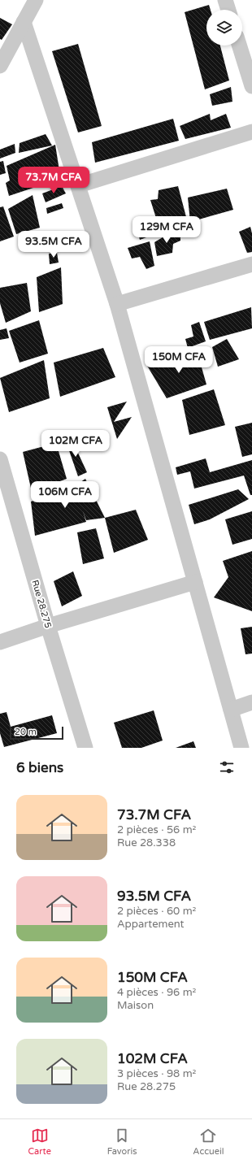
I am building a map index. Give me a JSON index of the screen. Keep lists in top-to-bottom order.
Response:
{
  "streets": {
    "street": ["Rue 28.275"]
  },
  "scale_bar": "20 m",
  "page": {
    "price": [
      "73.7M CFA",
      "129M CFA",
      "93.5M CFA",
      "150M CFA",
      "102M CFA",
      "106M CFA"
    ],
    "scale": "20 m",
    "heading": "6 biens",
    "list": [
      {
        "name": "73.7M CFA",
        "note": "2 pièces · 56 m² · Rue 28.338"
      },
      {
        "name": "93.5M CFA",
        "note": "2 pièces · 60 m² · Appartement"
      },
      {
        "name": "150M CFA",
        "note": "4 pièces · 96 m² · Maison"
      },
      {
        "name": "102M CFA",
        "note": "3 pièces · 98 m² · Rue 28.275"
      }
    ],
    "tabs": ["Carte", "Favoris", "Accueil"]
  }
}
